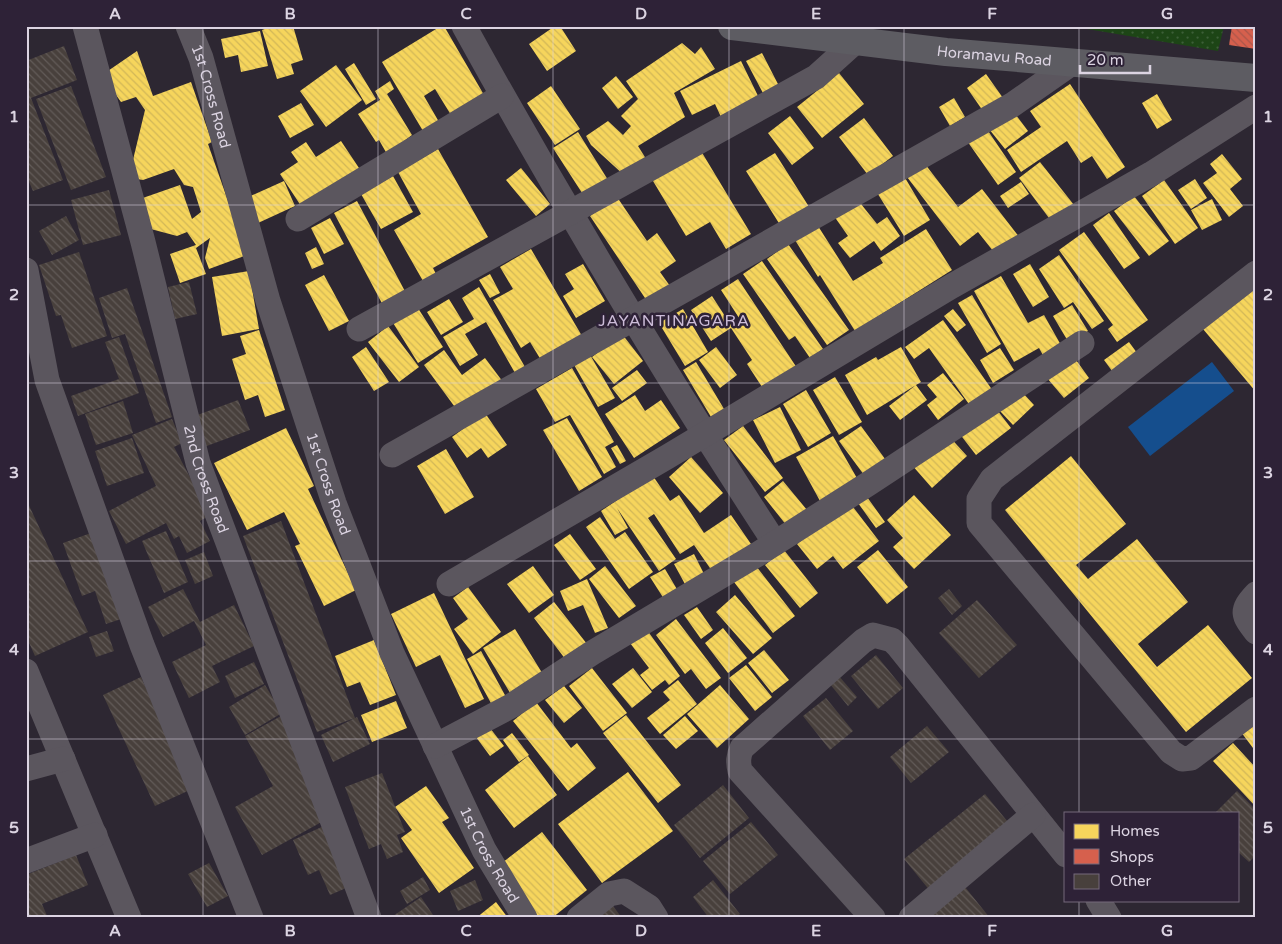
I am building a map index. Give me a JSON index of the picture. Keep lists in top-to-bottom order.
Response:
{
  "streets": {
    "street": ["Horamavu Road", "1st Cross Road", "2nd Cross Road"]
  },
  "districts": ["JAYANTINAGARA"],
  "legend": ["Homes", "Shops", "Other"],
  "scale_bar": "20 m",
  "grid": {
    "columns": [
      "A",
      "B",
      "C",
      "D",
      "E",
      "F",
      "G"
    ],
    "rows": [
      "1",
      "2",
      "3",
      "4",
      "5"
    ]
  }
}
